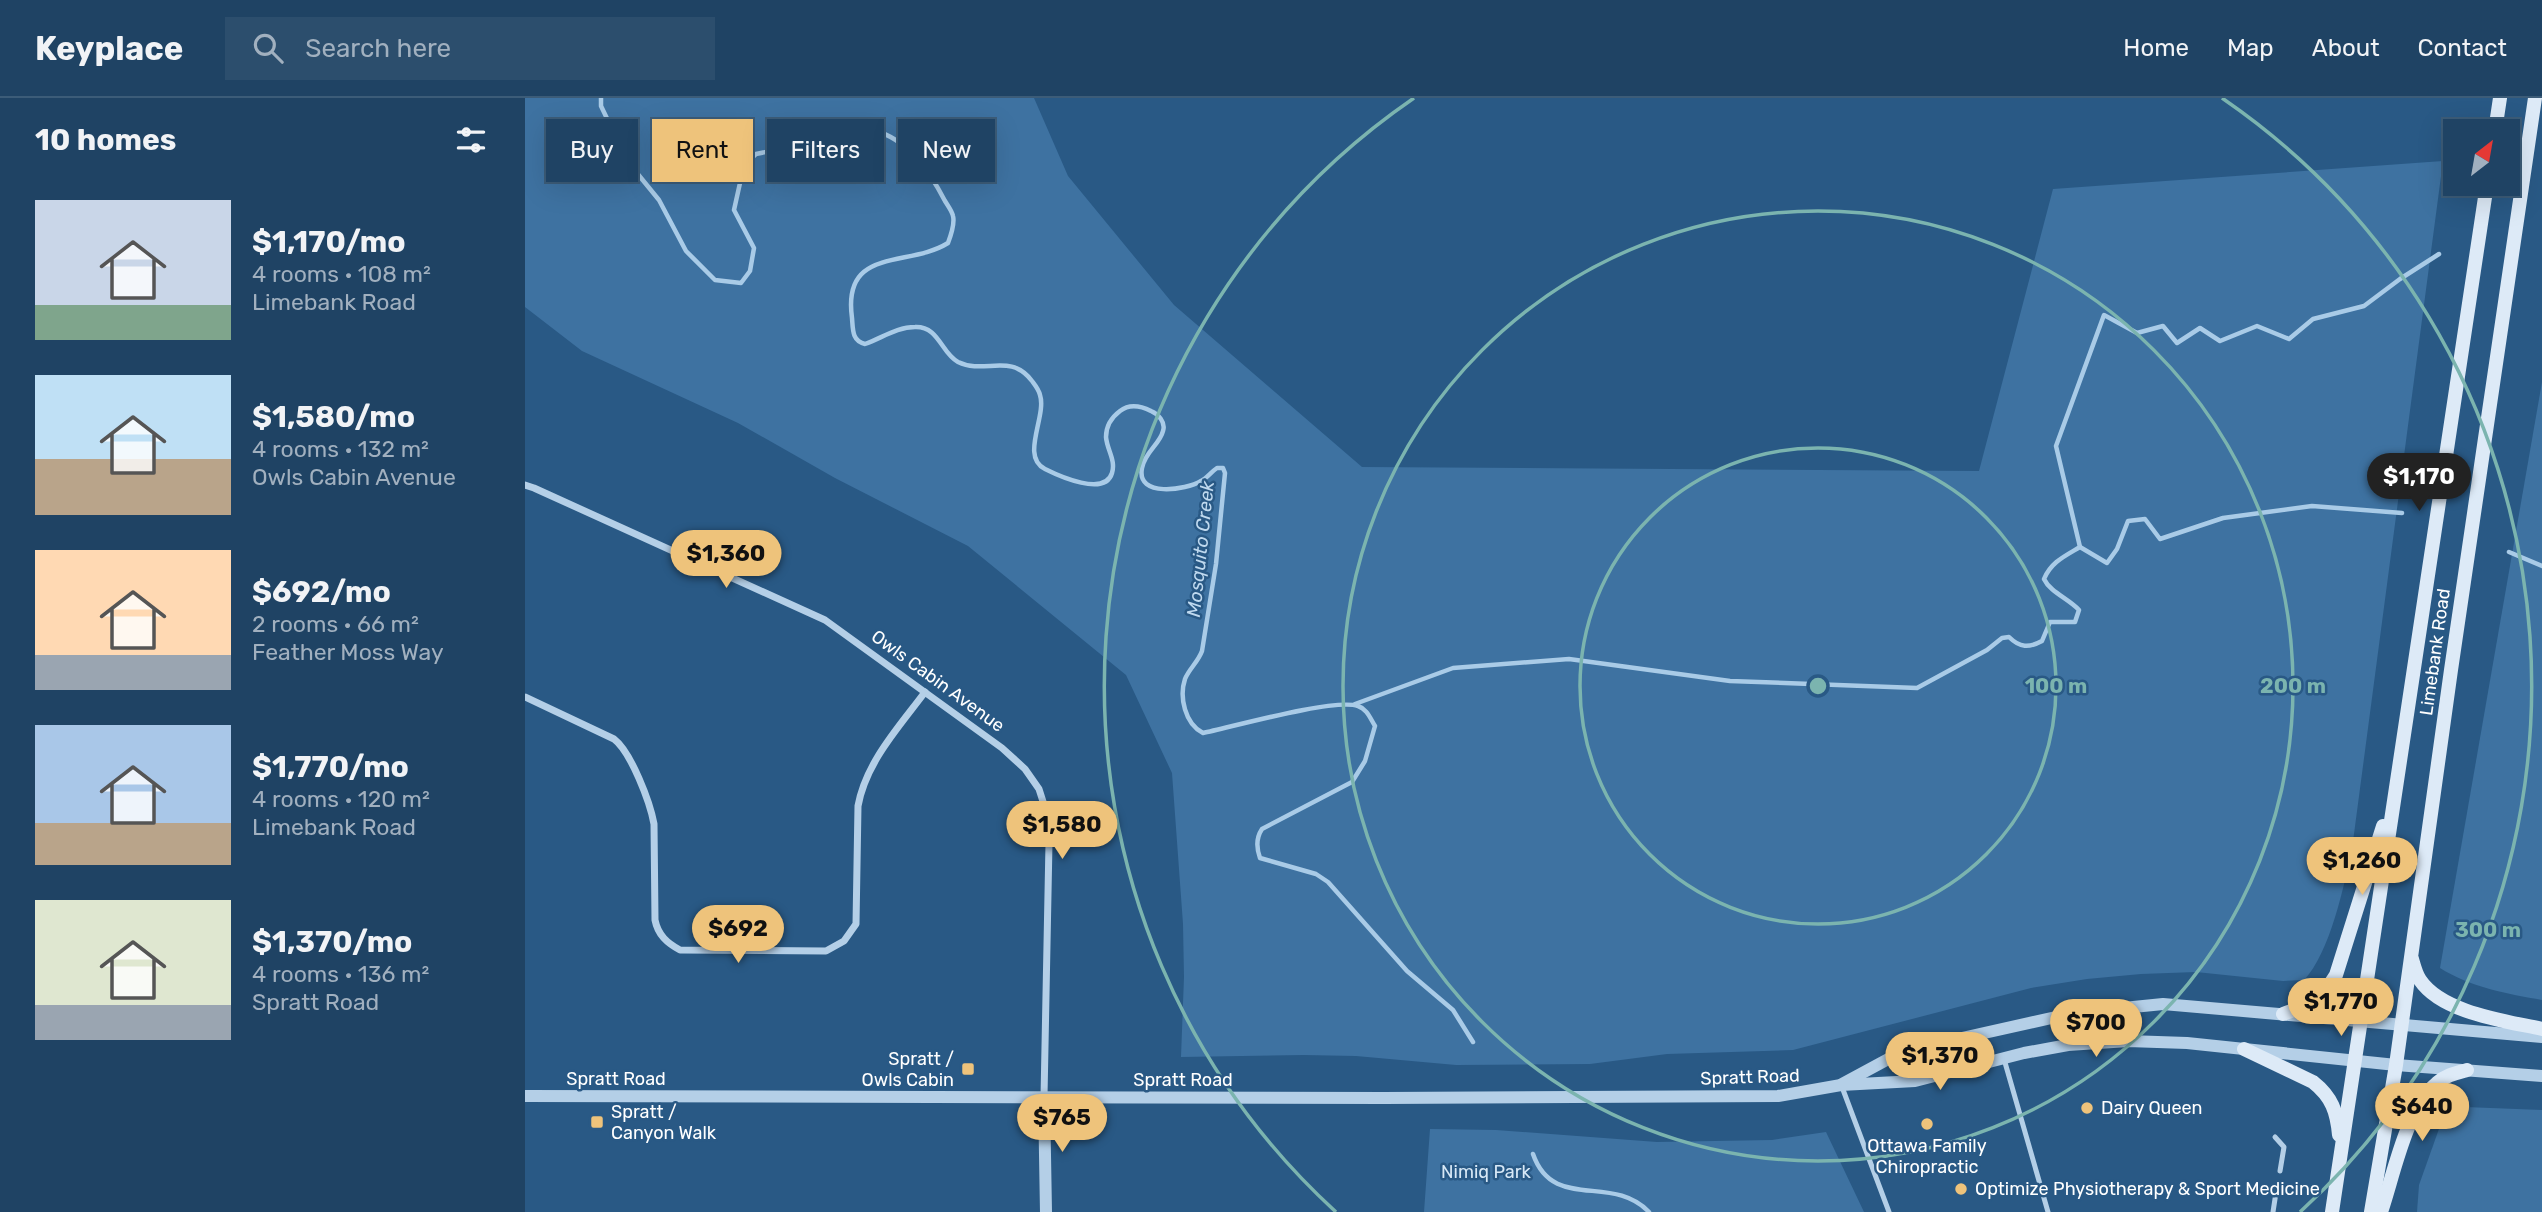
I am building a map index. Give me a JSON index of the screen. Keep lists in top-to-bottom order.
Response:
{
  "streets": {
    "main road": ["Limebank Road"],
    "street": ["Owls Cabin Avenue", "Spratt Road"]
  },
  "crossings": [
    ["Limebank Road", "Spratt Road"],
    ["Owls Cabin Avenue", "Spratt Road"]
  ],
  "water": ["Mosquito Creek"],
  "parks": ["Nimiq Park"],
  "places": {
    "transit": ["Spratt / Owls Cabin", "Spratt / Canyon Walk"],
    "other": ["Dairy Queen", "Ottawa Family Chiropractic", "Optimize Physiotherapy & Sport Medicine"]
  },
  "north": "top right",
  "page": {
    "header": "Keyplace",
    "search": "Search here",
    "nav": [
      "Home",
      "Map",
      "About",
      "Contact"
    ],
    "heading": "10 homes",
    "chip": [
      "Buy",
      "Rent",
      "Filters",
      "New"
    ],
    "list": [
      {
        "name": "$1,170/mo",
        "note": "4 rooms · 108 m² · Limebank Road"
      },
      {
        "name": "$1,580/mo",
        "note": "4 rooms · 132 m² · Owls Cabin Avenue"
      },
      {
        "name": "$692/mo",
        "note": "2 rooms · 66 m² · Feather Moss Way"
      },
      {
        "name": "$1,770/mo",
        "note": "4 rooms · 120 m² · Limebank Road"
      },
      {
        "name": "$1,370/mo",
        "note": "4 rooms · 136 m² · Spratt Road"
      }
    ],
    "price": [
      "$1,170",
      "$1,360",
      "$1,580",
      "$1,260",
      "$692",
      "$1,770",
      "$700",
      "$1,370",
      "$640",
      "$765"
    ]
  },
  "rings": ["100 m", "200 m", "300 m"]
}
